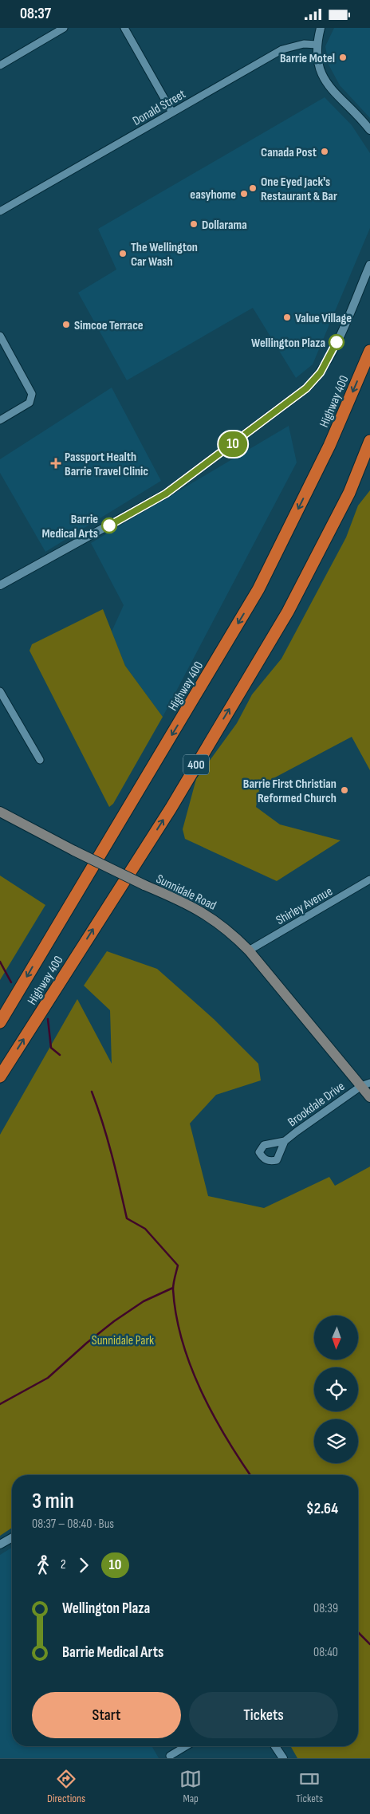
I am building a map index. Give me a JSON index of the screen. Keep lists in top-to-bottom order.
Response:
{
  "streets": {
    "highway": ["Highway 400", "400"],
    "main road": ["Sunnidale Road"],
    "street": ["Donald Street", "Shirley Avenue", "Brookdale Drive"]
  },
  "crossings": [
    ["Sunnidale Road", "Shirley Avenue"],
    ["Sunnidale Road", "Brookdale Drive"]
  ],
  "parks": ["Sunnidale Park"],
  "places": {
    "other": [
      "Barrie Motel",
      "Canada Post",
      "One Eyed Jack's Restaurant & Bar",
      "easyhome",
      "Dollarama",
      "The Wellington Car Wash",
      "Value Village",
      "Simcoe Terrace",
      "Wellington Plaza",
      "Barrie Medical Arts",
      "Barrie First Christian Reformed Church"
    ],
    "health": ["Passport Health Barrie Travel Clinic"]
  },
  "lines": ["bus line 10"],
  "north": "bottom",
  "page": {
    "status": "08:37",
    "on_map": "10",
    "heading": ["3 min", "08:37 – 08:40 · Bus", "$2.64"],
    "legs": ["2", "10"],
    "list": [
      {
        "name": "Wellington Plaza",
        "value": "08:39"
      },
      {
        "name": "Barrie Medical Arts",
        "value": "08:40"
      }
    ],
    "buttons": ["Start", "Tickets"],
    "tabs": ["Directions", "Map", "Tickets"]
  }
}
